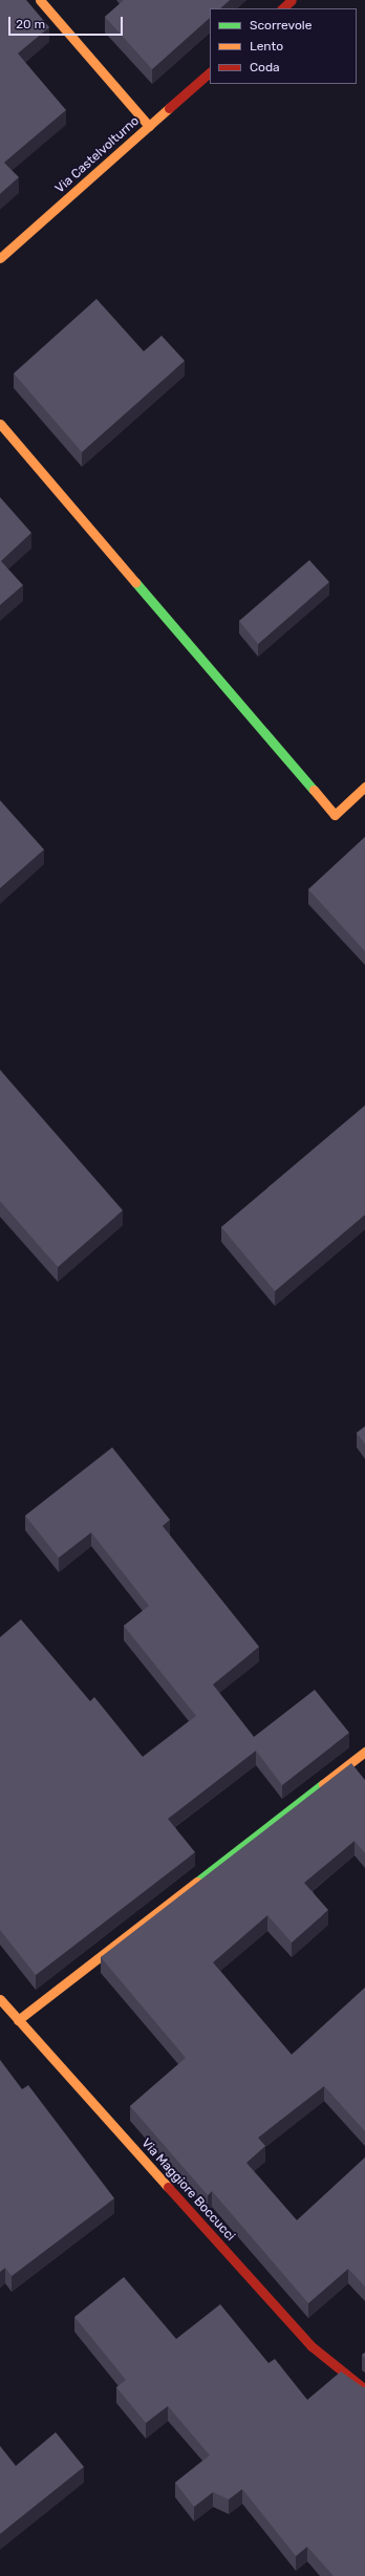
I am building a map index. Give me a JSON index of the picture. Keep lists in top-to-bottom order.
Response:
{
  "streets": {
    "street": ["Via Castelvolturno", "Via Maggiore Boccucci"]
  },
  "legend": ["Scorrevole", "Lento", "Coda"],
  "scale_bar": "20 m"
}
